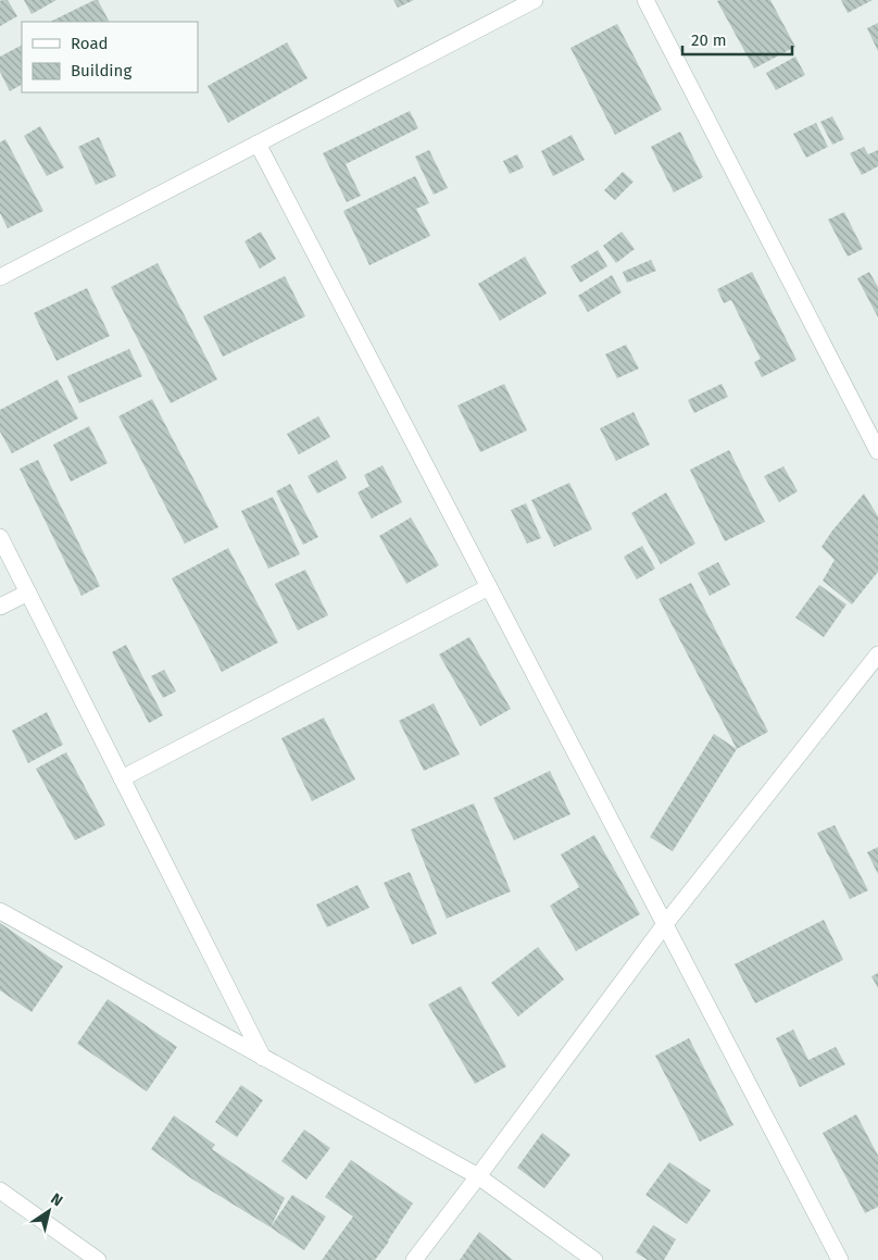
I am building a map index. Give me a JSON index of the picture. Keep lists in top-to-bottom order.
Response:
{
  "legend": ["Road", "Building"],
  "scale_bar": "20 m",
  "north": "top right"
}
